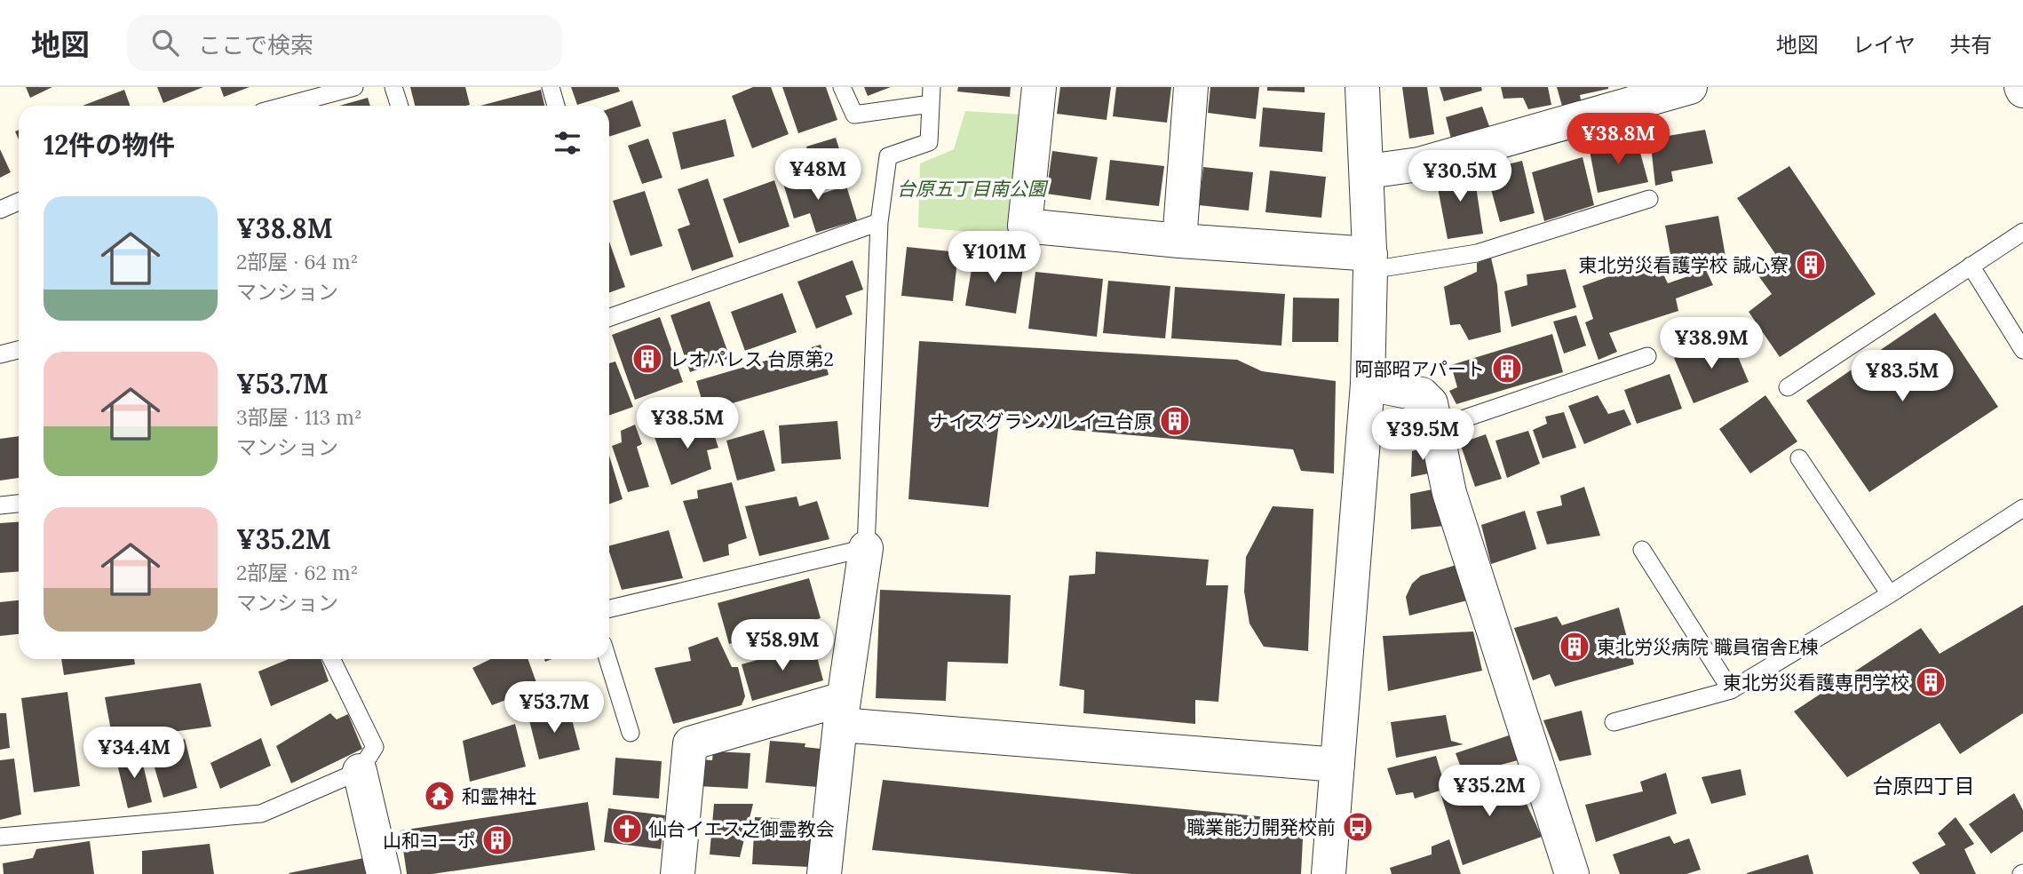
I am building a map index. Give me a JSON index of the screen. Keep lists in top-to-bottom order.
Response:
{
  "districts": ["台原四丁目"],
  "parks": ["台原五丁目南公園"],
  "places": {
    "building": [
      "東北労災看護学校 誠心寮",
      "レオパレス 台原第2",
      "阿部昭アパート",
      "ナイスグランソレイユ台原",
      "東北労災病院 職員宿舎E棟",
      "東北労災看護専門学校",
      "山和コーポ"
    ],
    "temple": ["和霊神社"],
    "bus stop": ["職業能力開発校前"],
    "church": ["仙台イエス之御霊教会"]
  },
  "page": {
    "header": "地図",
    "search": "ここで検索",
    "nav": ["地図", "レイヤ", "共有"],
    "heading": "12件の物件",
    "price": [
      "¥38.8M",
      "¥48M",
      "¥30.5M",
      "¥101M",
      "¥38.9M",
      "¥83.5M",
      "¥38.5M",
      "¥39.5M",
      "¥58.9M",
      "¥53.7M",
      "¥34.4M",
      "¥35.2M"
    ],
    "list": [
      {
        "name": "¥38.8M",
        "note": "2部屋 · 64 m² · マンション"
      },
      {
        "name": "¥53.7M",
        "note": "3部屋 · 113 m² · マンション"
      },
      {
        "name": "¥35.2M",
        "note": "2部屋 · 62 m² · マンション"
      }
    ]
  }
}
